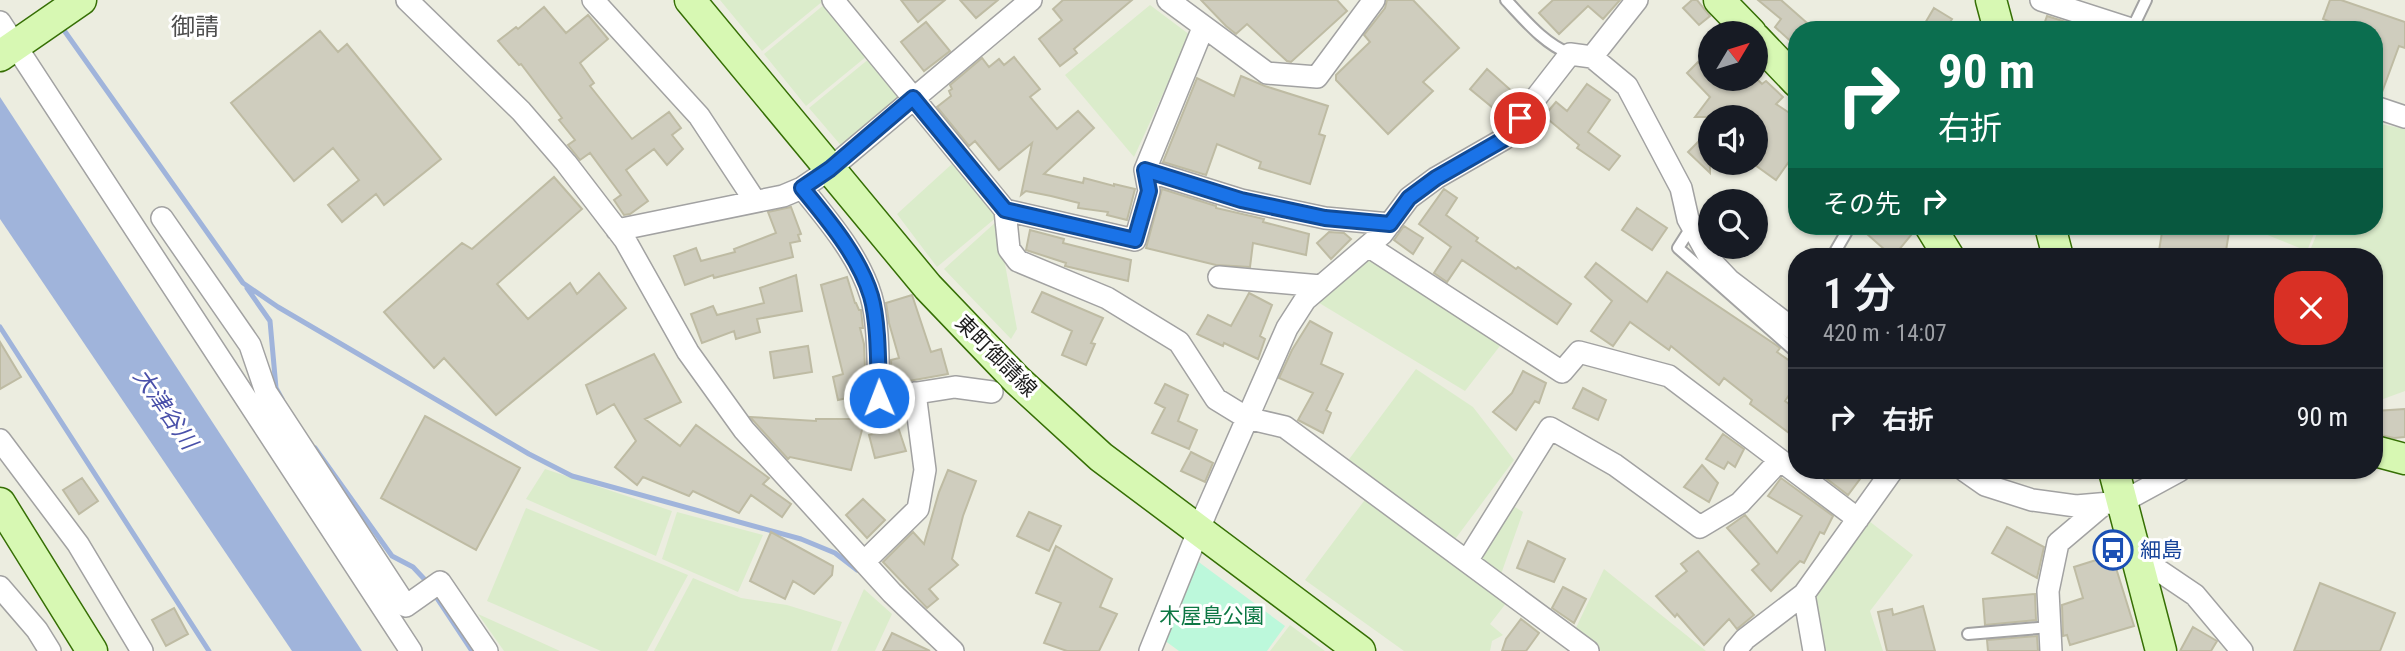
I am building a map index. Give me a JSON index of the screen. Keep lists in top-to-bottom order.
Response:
{
  "streets": {
    "street": ["東町御請線"]
  },
  "districts": ["御請"],
  "water": ["大津谷川"],
  "parks": ["木屋島公園"],
  "places": {
    "bus stop": ["細島"]
  },
  "north": "top right",
  "page": {
    "turn": ["90 m", "右折"],
    "then": "その先",
    "heading": ["1 分", "420 m · 14:07"],
    "list": [
      {
        "name": "右折",
        "value": "90 m"
      }
    ]
  }
}
